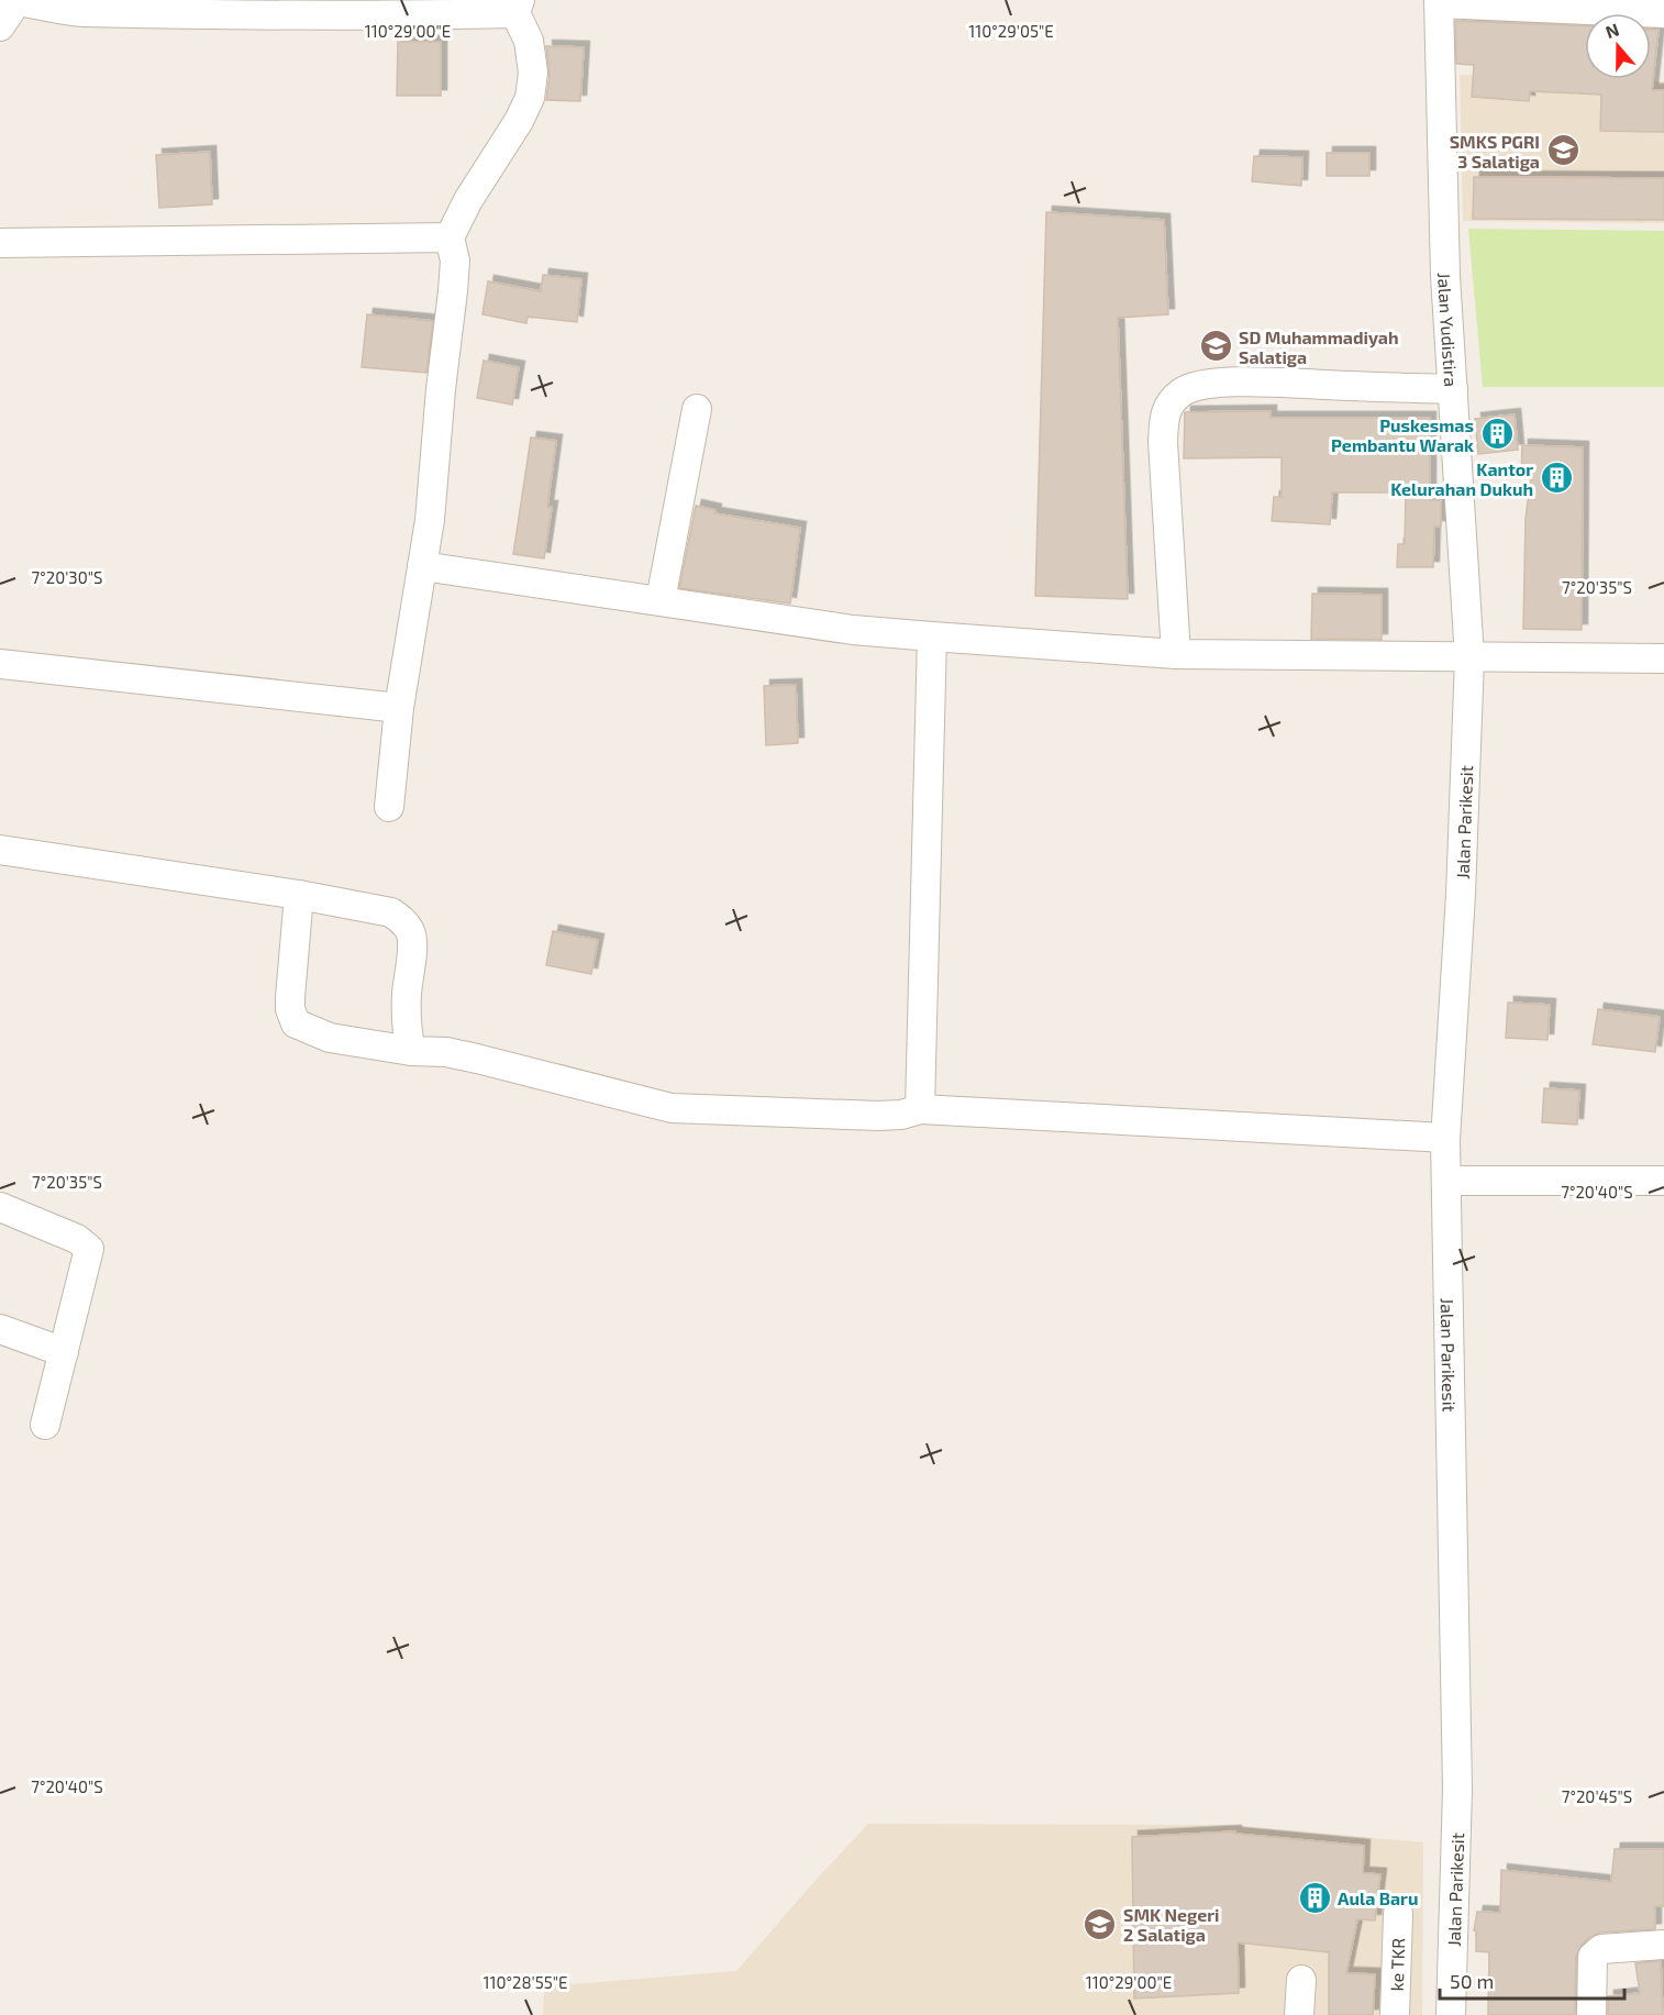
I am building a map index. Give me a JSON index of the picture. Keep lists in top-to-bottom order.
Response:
{
  "streets": {
    "street": ["Jalan Yudistira", "Jalan Parikesit", "ke TKR"]
  },
  "crossings": [
    ["Jalan Yudistira", "Jalan Parikesit"]
  ],
  "places": {
    "school or university": ["SMKS PGRI 3 Salatiga", "SD Muhammadiyah Salatiga", "SMK Negeri 2 Salatiga"],
    "building": ["Puskesmas Pembantu Warak", "Kantor Kelurahan Dukuh", "Aula Baru"]
  },
  "scale_bar": "50 m",
  "north": "top",
  "coordinates": [
    "110°29'00\"E",
    "110°29'05\"E",
    "7°20'30\"S",
    "7°20'35\"S",
    "7°20'40\"S",
    "7°20'45\"S",
    "110°28'55\"E"
  ]
}
